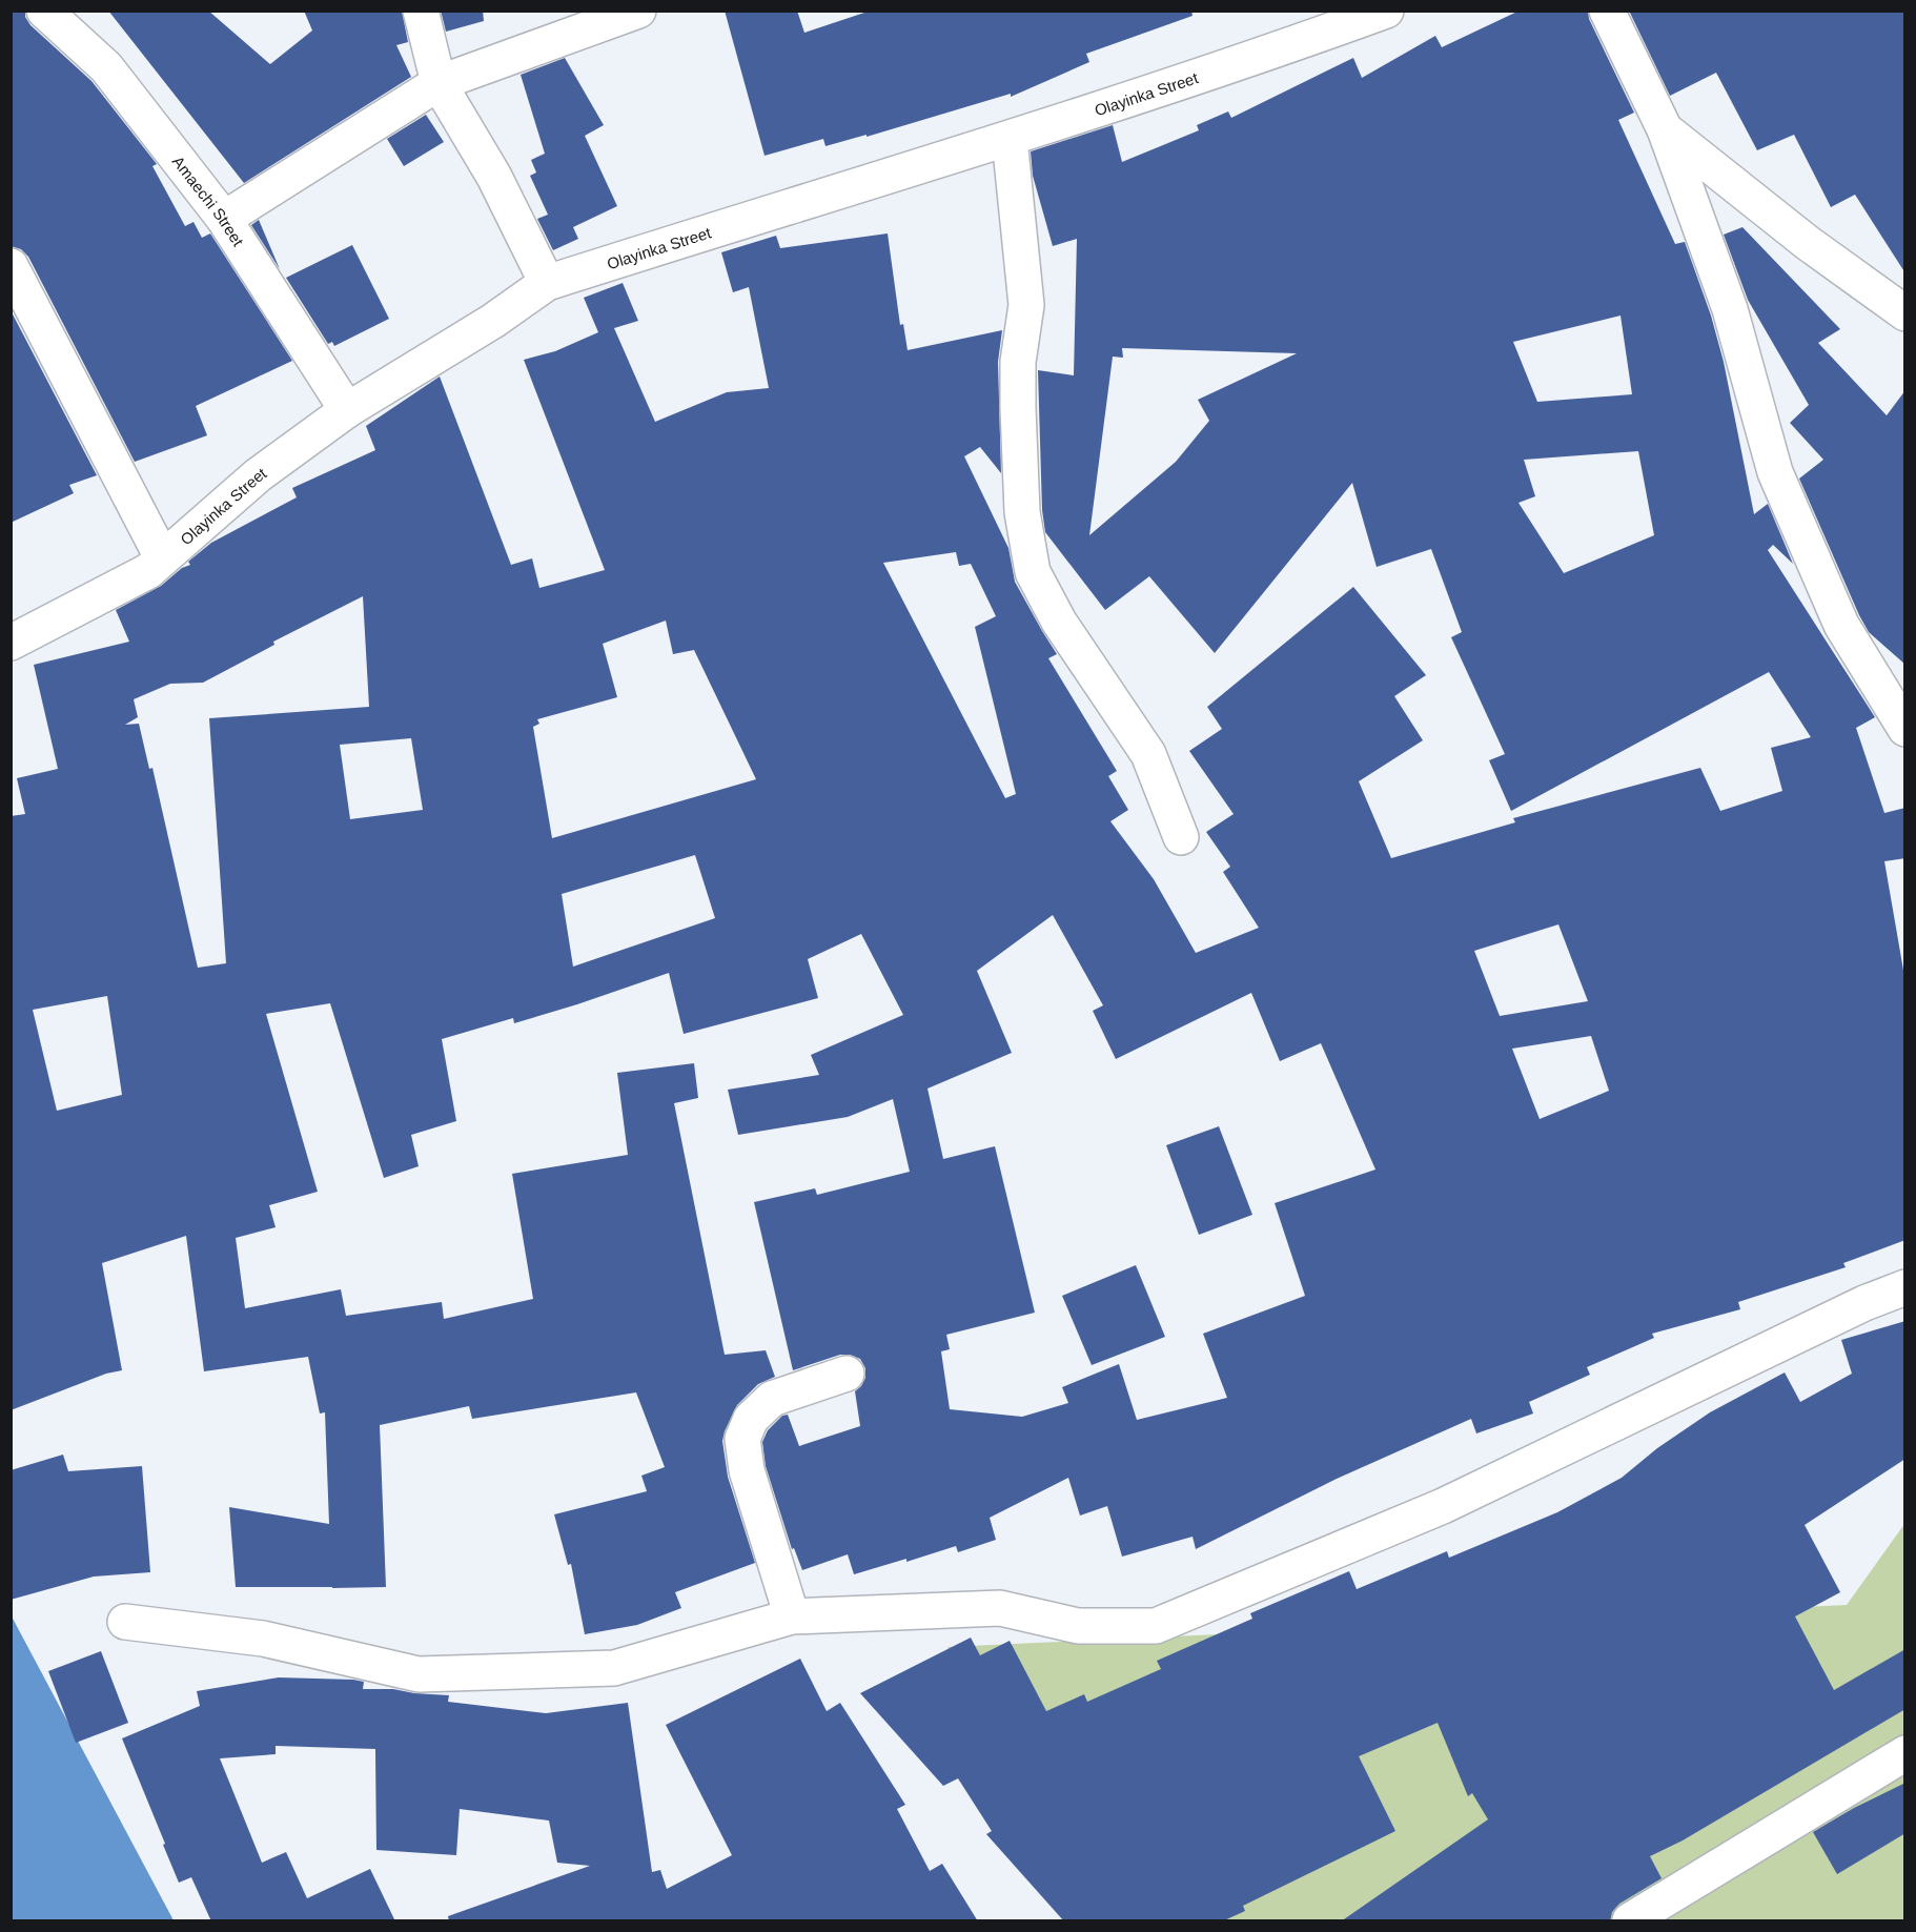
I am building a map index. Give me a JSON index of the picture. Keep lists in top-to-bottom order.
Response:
{
  "streets": {
    "street": ["Olayinka Street", "Amaechi Street"]
  },
  "crossings": [
    ["Olayinka Street", "Amaechi Street"]
  ]
}
